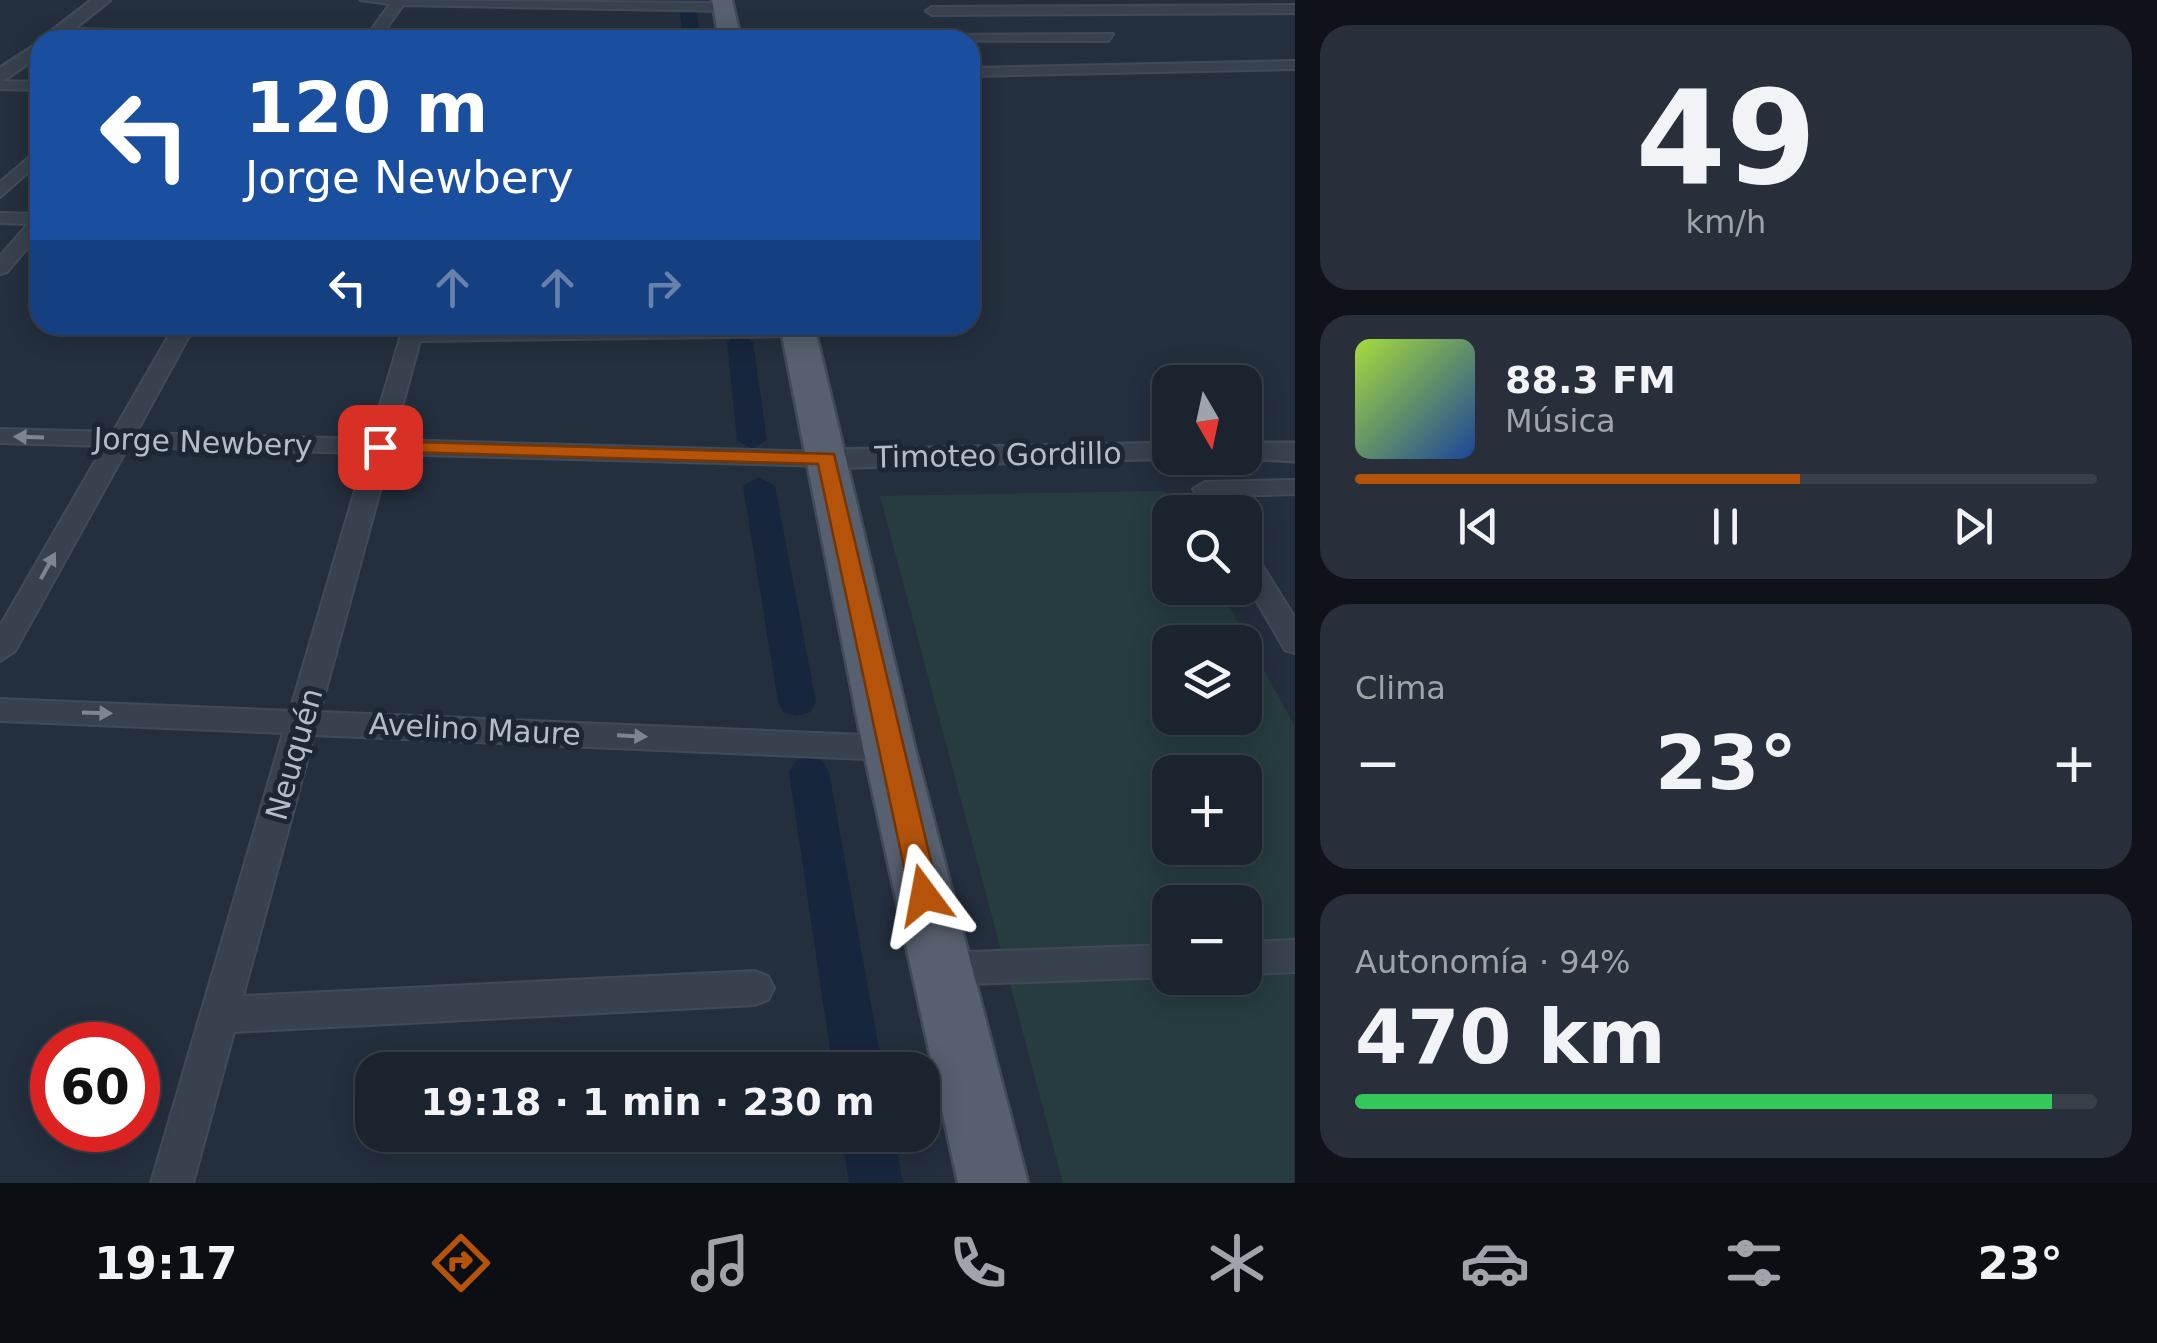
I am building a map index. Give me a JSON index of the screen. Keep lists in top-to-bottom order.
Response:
{
  "streets": {
    "street": [
      "Jorge Newbery",
      "Timoteo Gordillo",
      "Avelino Maure",
      "Neuquén"
    ]
  },
  "crossings": [
    ["Jorge Newbery", "Timoteo Gordillo"],
    ["Jorge Newbery", "Neuquén"],
    ["Avelino Maure", "Neuquén"]
  ],
  "one_way": ["Avelino Maure"],
  "north": "bottom",
  "page": {
    "tile": [
      ["49", "km/h"],
      "Clima",
      ["Autonomía · 94%", "470 km"]
    ],
    "turn": ["120 m", "Jorge Newbery"],
    "song": ["88.3 FM", "Música"],
    "map_buttons": ["+", "−"],
    "heat": ["−", "23°", "+"],
    "limit": "60",
    "trip": "19:18 · 1 min · 230 m",
    "tabs": ["19:17", "23°"]
  }
}
